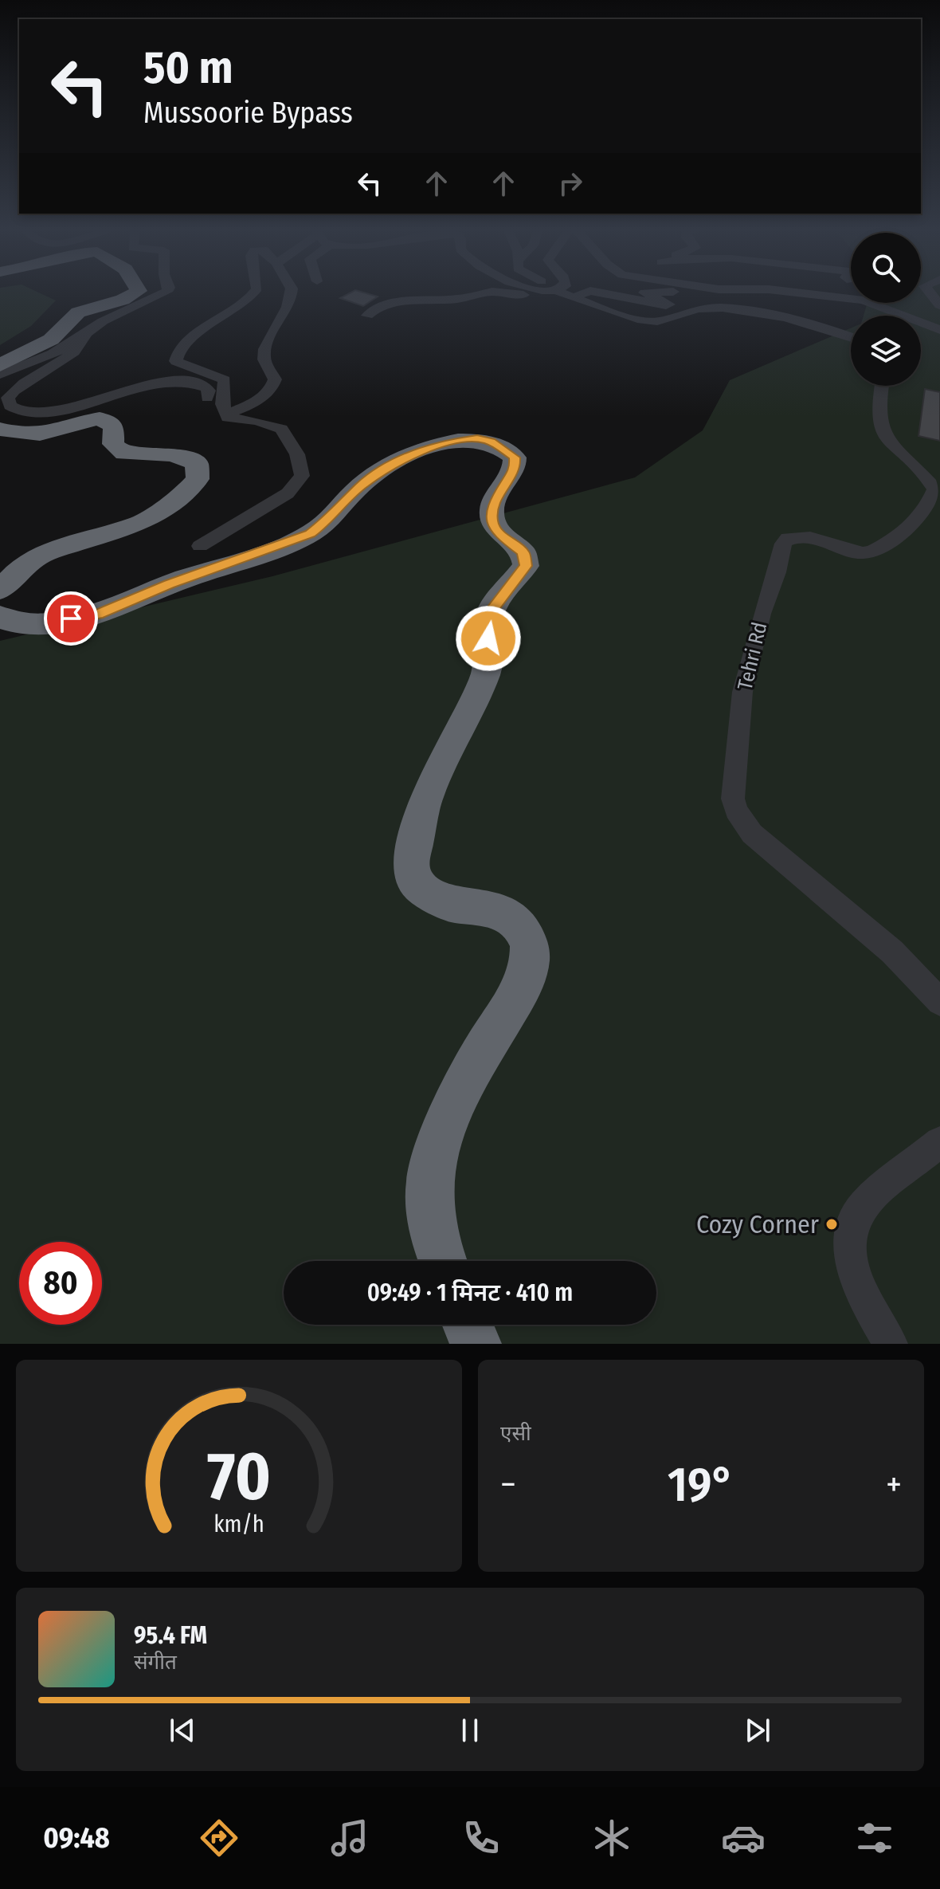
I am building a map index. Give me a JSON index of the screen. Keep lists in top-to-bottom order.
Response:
{
  "streets": {
    "street": ["Tehri Rd"]
  },
  "places": ["Cozy Corner"],
  "page": {
    "turn": ["50 m", "Mussoorie Bypass"],
    "limit": "80",
    "trip": "09:49 · 1 मिनट · 410 m",
    "tile": "एसी",
    "heat": ["−", "19°", "+"],
    "song": ["95.4 FM", "संगीत"],
    "tabs": "09:48",
    "gauge": ["70", "km/h"]
  }
}
